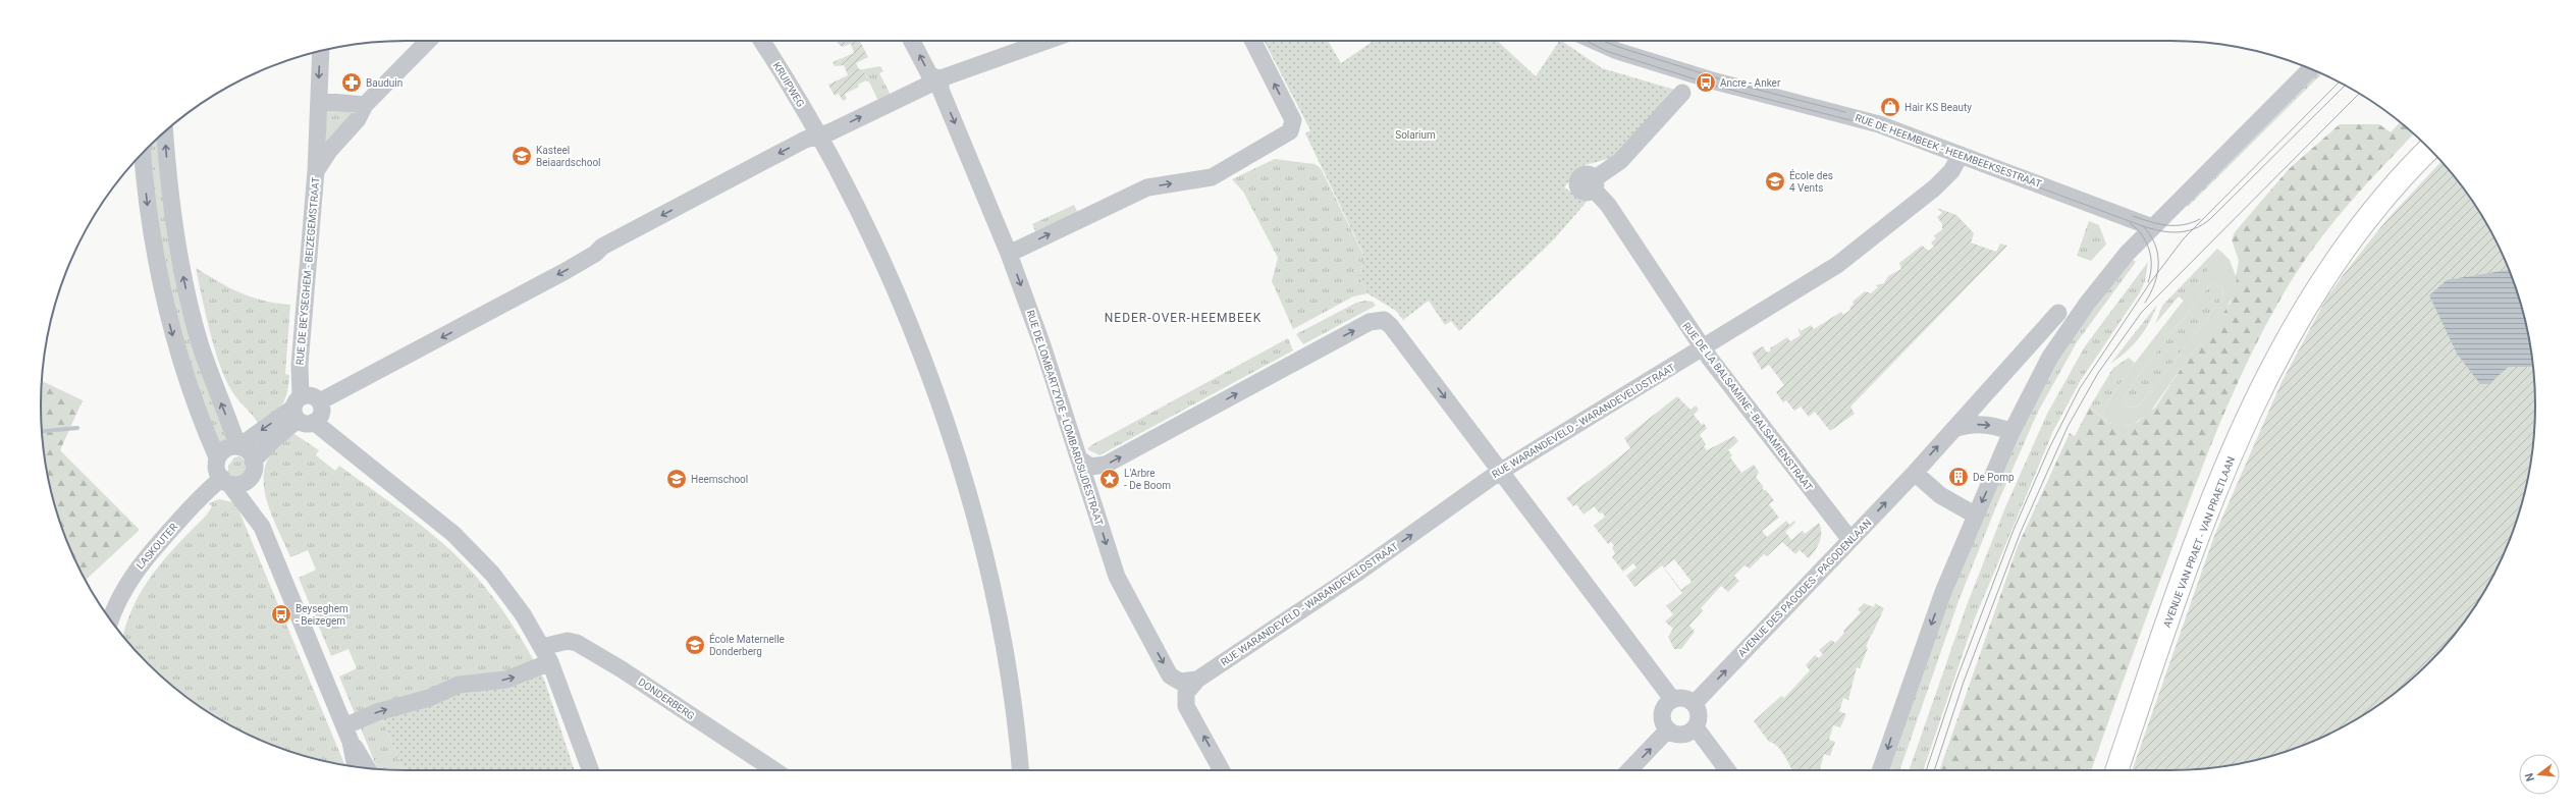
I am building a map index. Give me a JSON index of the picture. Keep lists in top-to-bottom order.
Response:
{
  "streets": {
    "main road": ["AVENUE VAN PRAET - VAN PRAETLAAN"],
    "street": [
      "KRUIPWEG",
      "RUE DE HEEMBEEK - HEEMBEEKSESTRAAT",
      "RUE DE BEYSEGHEM - BEIZEGEMSTRAAT",
      "RUE DE LA BALSAMINE - BALSAMIENSTRAAT",
      "RUE DE LOMBARTZYDE - LOMBARDSIJDESTRAAT",
      "RUE WARANDEVELD - WARANDEVELDSTRAAT",
      "LASKOUTER",
      "AVENUE DES PAGODES - PAGODENLAAN",
      "DONDERBERG"
    ]
  },
  "crossings": [
    ["RUE DE HEEMBEEK - HEEMBEEKSESTRAAT", "RUE WARANDEVELD - WARANDEVELDSTRAAT"],
    ["RUE DE LA BALSAMINE - BALSAMIENSTRAAT", "RUE WARANDEVELD - WARANDEVELDSTRAAT"],
    ["RUE DE LA BALSAMINE - BALSAMIENSTRAAT", "AVENUE DES PAGODES - PAGODENLAAN"],
    ["RUE DE LOMBARTZYDE - LOMBARDSIJDESTRAAT", "RUE WARANDEVELD - WARANDEVELDSTRAAT"]
  ],
  "one_way": ["RUE DE LOMBARTZYDE - LOMBARDSIJDESTRAAT", "RUE WARANDEVELD - WARANDEVELDSTRAAT", "DONDERBERG"],
  "districts": ["NEDER-OVER-HEEMBEEK"],
  "parks": ["Solarium"],
  "places": {
    "pharmacy": ["Bauduin"],
    "bus stop": ["Ancre - Anker", "Beyseghem - Beizegem"],
    "shop": ["Hair KS Beauty"],
    "school or university": [
      "Kasteel Beiaardschool",
      "École des 4 Vents",
      "Heemschool",
      "École Maternelle Donderberg"
    ],
    "building": ["De Pomp"],
    "place": ["L'Arbre - De Boom"]
  },
  "north": "left"
}
